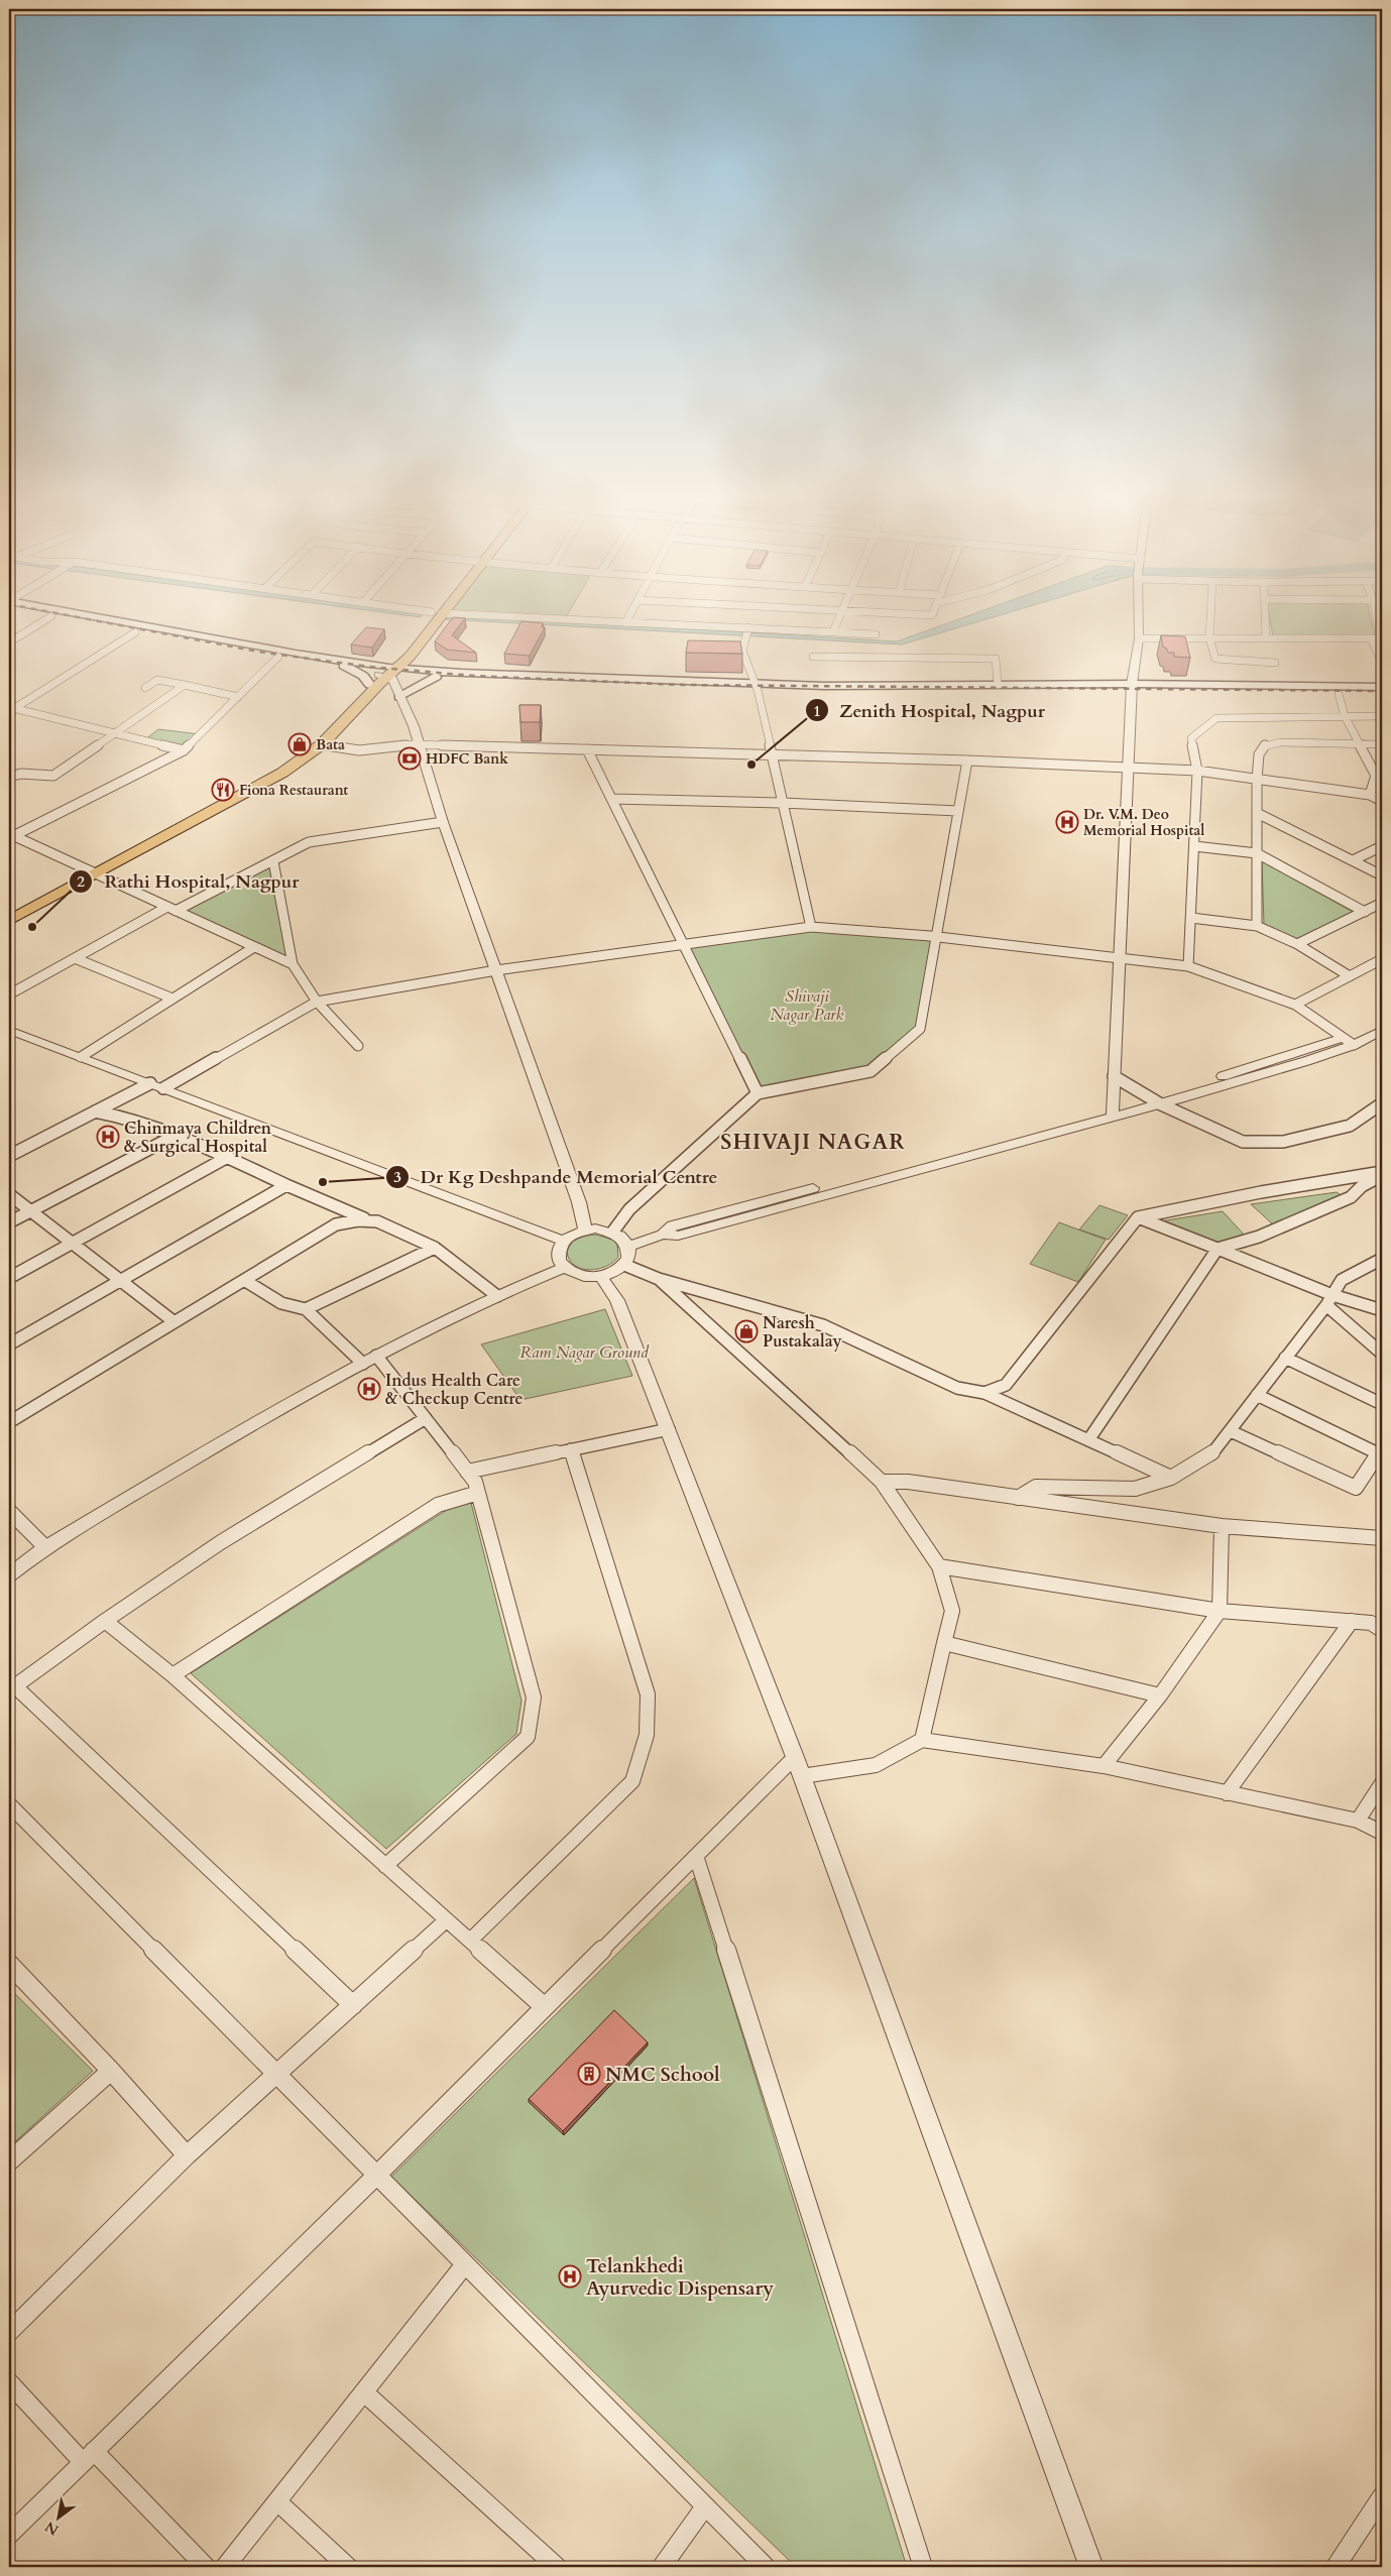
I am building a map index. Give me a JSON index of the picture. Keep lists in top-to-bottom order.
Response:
{
  "districts": ["SHIVAJI NAGAR"],
  "parks": ["Shivaji Nagar Park", "Ram Nagar Ground"],
  "places": {
    "shop": ["Bata", "Naresh Pustakalay"],
    "bank": ["HDFC Bank"],
    "other": ["Zenith Hospital, Nagpur", "Rathi Hospital, Nagpur", "Dr Kg Deshpande Memorial Centre"],
    "restaurant": ["Fiona Restaurant"],
    "hospital": [
      "Dr. V.M. Deo Memorial Hospital",
      "Chinmaya Children & Surgical Hospital",
      "Indus Health Care & Checkup Centre",
      "Telankhedi Ayurvedic Dispensary"
    ],
    "building": ["NMC School"]
  },
  "north": "bottom left"
}
